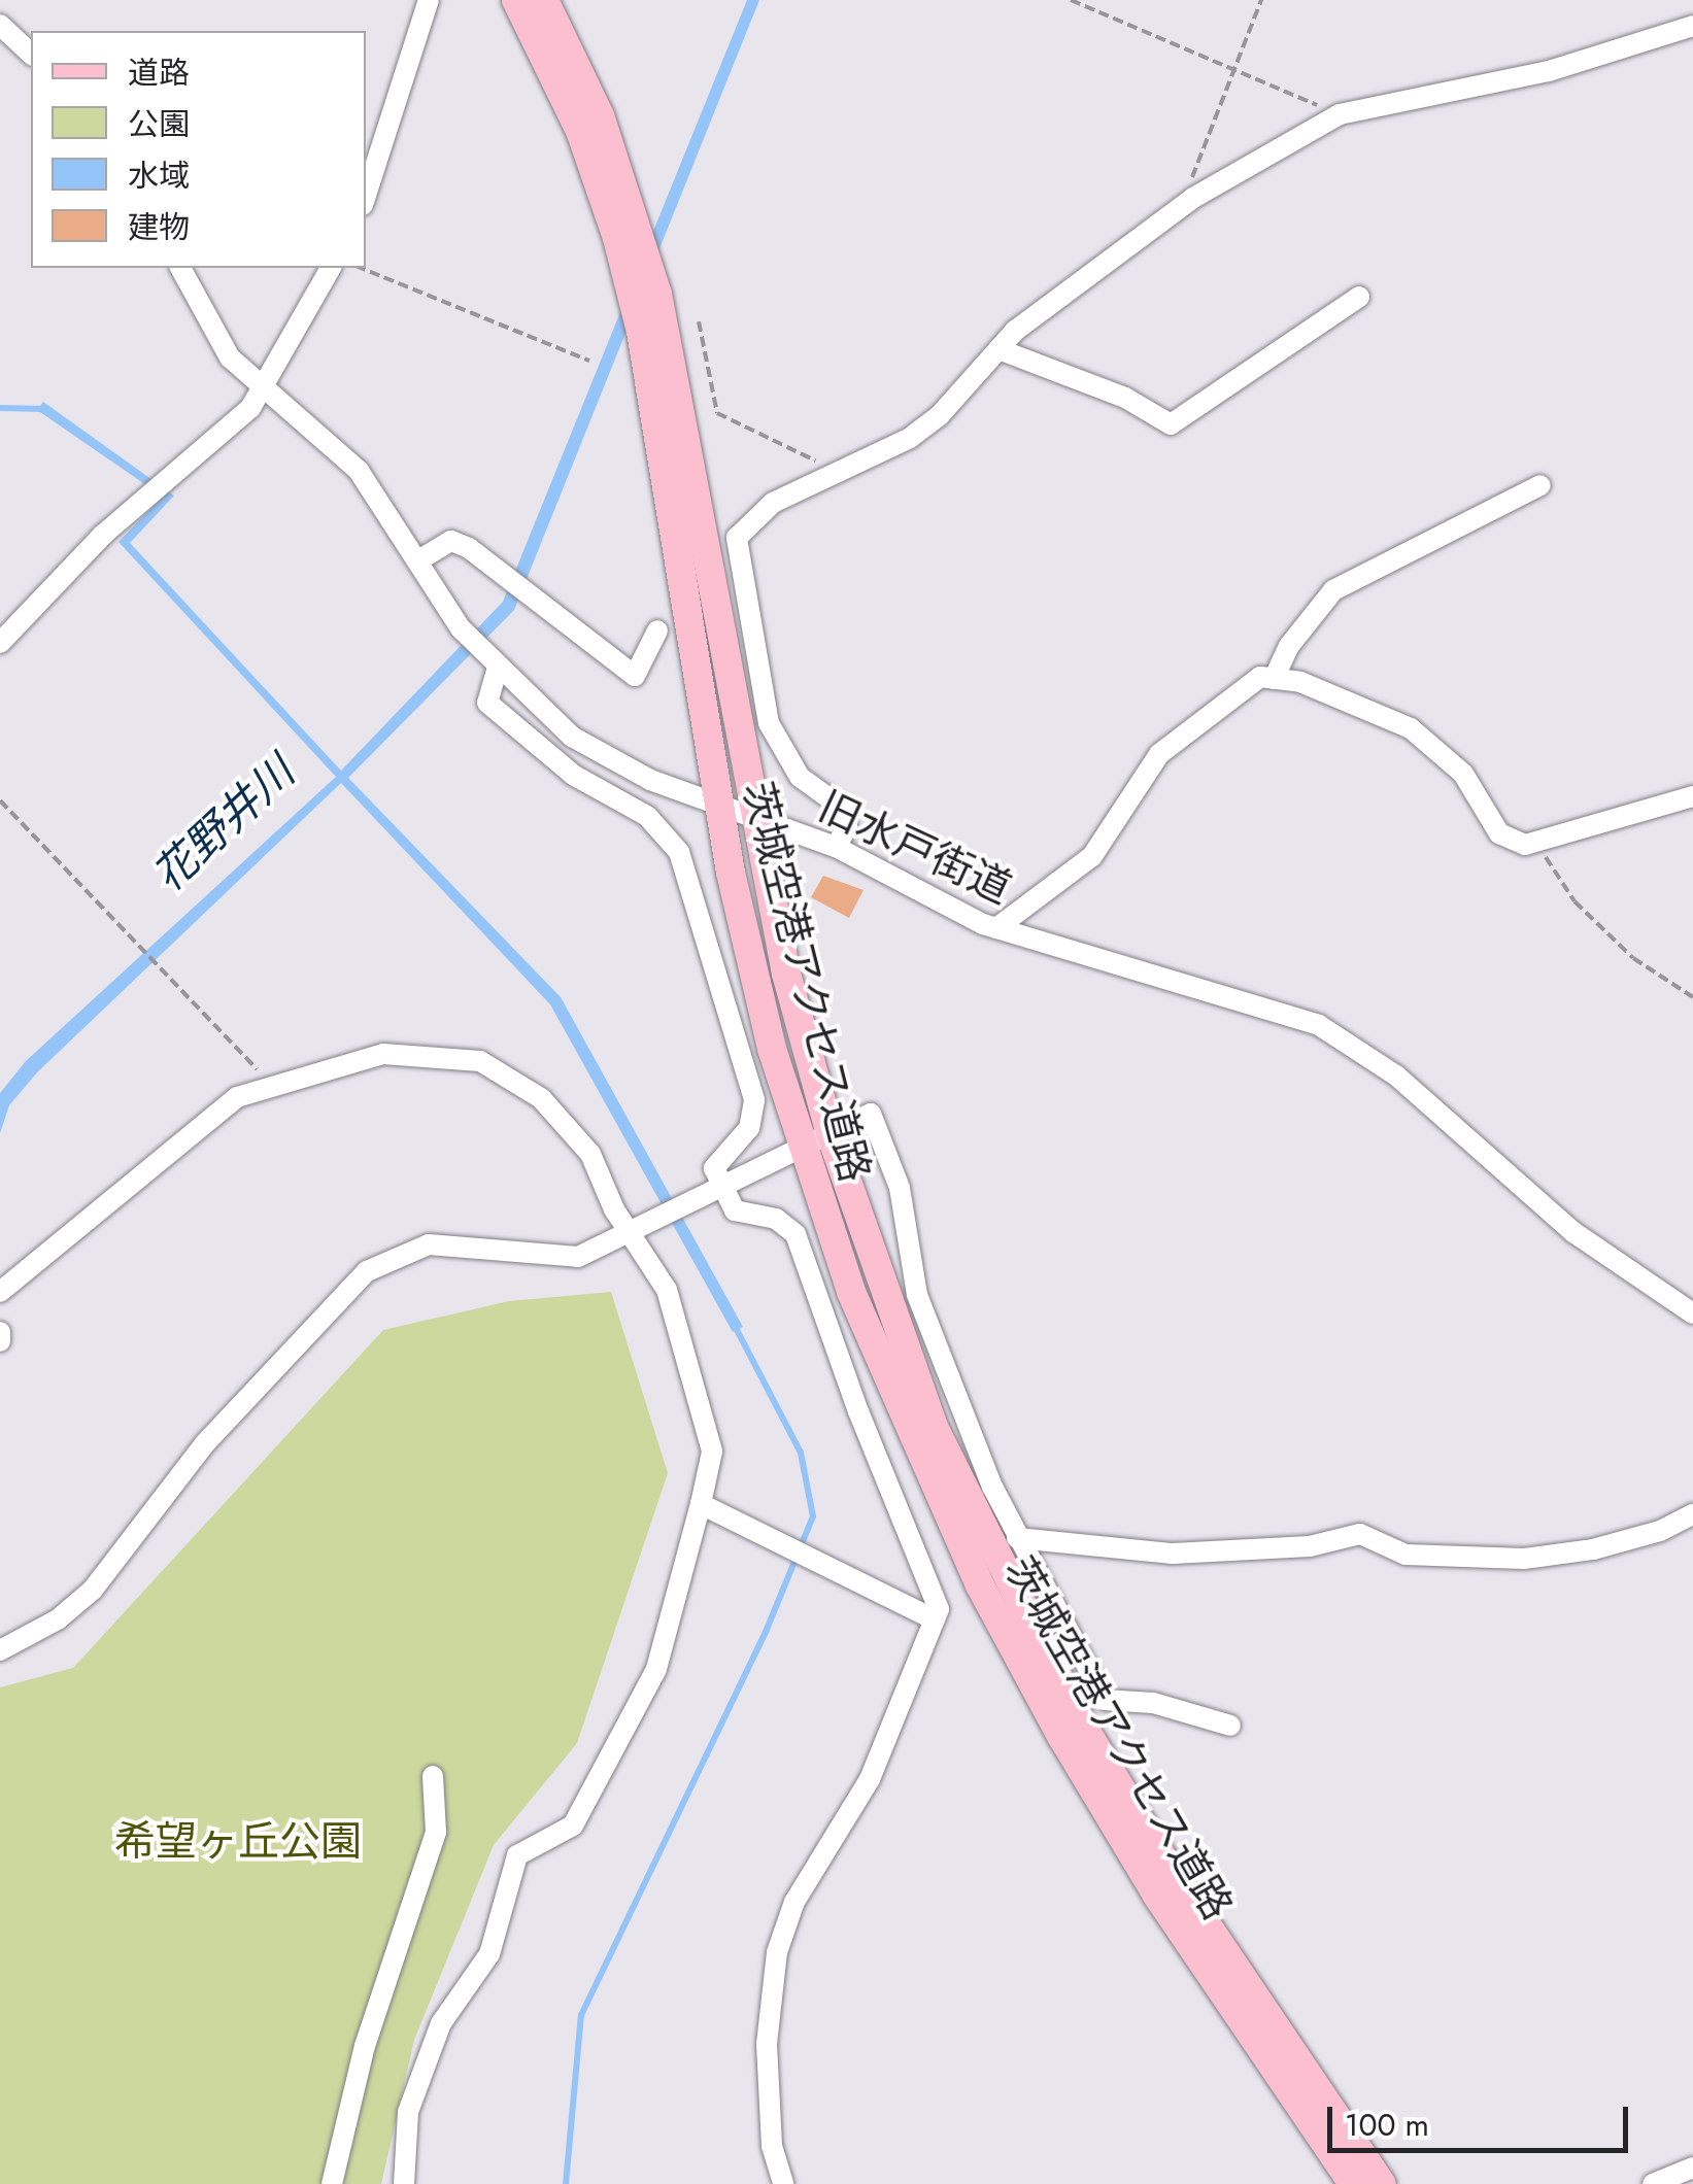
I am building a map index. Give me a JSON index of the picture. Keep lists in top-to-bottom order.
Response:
{
  "streets": {
    "main road": ["茨城空港アクセス道路"],
    "street": ["旧水戸街道"]
  },
  "crossings": [
    ["旧水戸街道", "茨城空港アクセス道路"]
  ],
  "water": ["花野井川"],
  "parks": ["希望ヶ丘公園"],
  "legend": [
    "道路",
    "公園",
    "水域",
    "建物"
  ],
  "scale_bar": "100 m"
}
